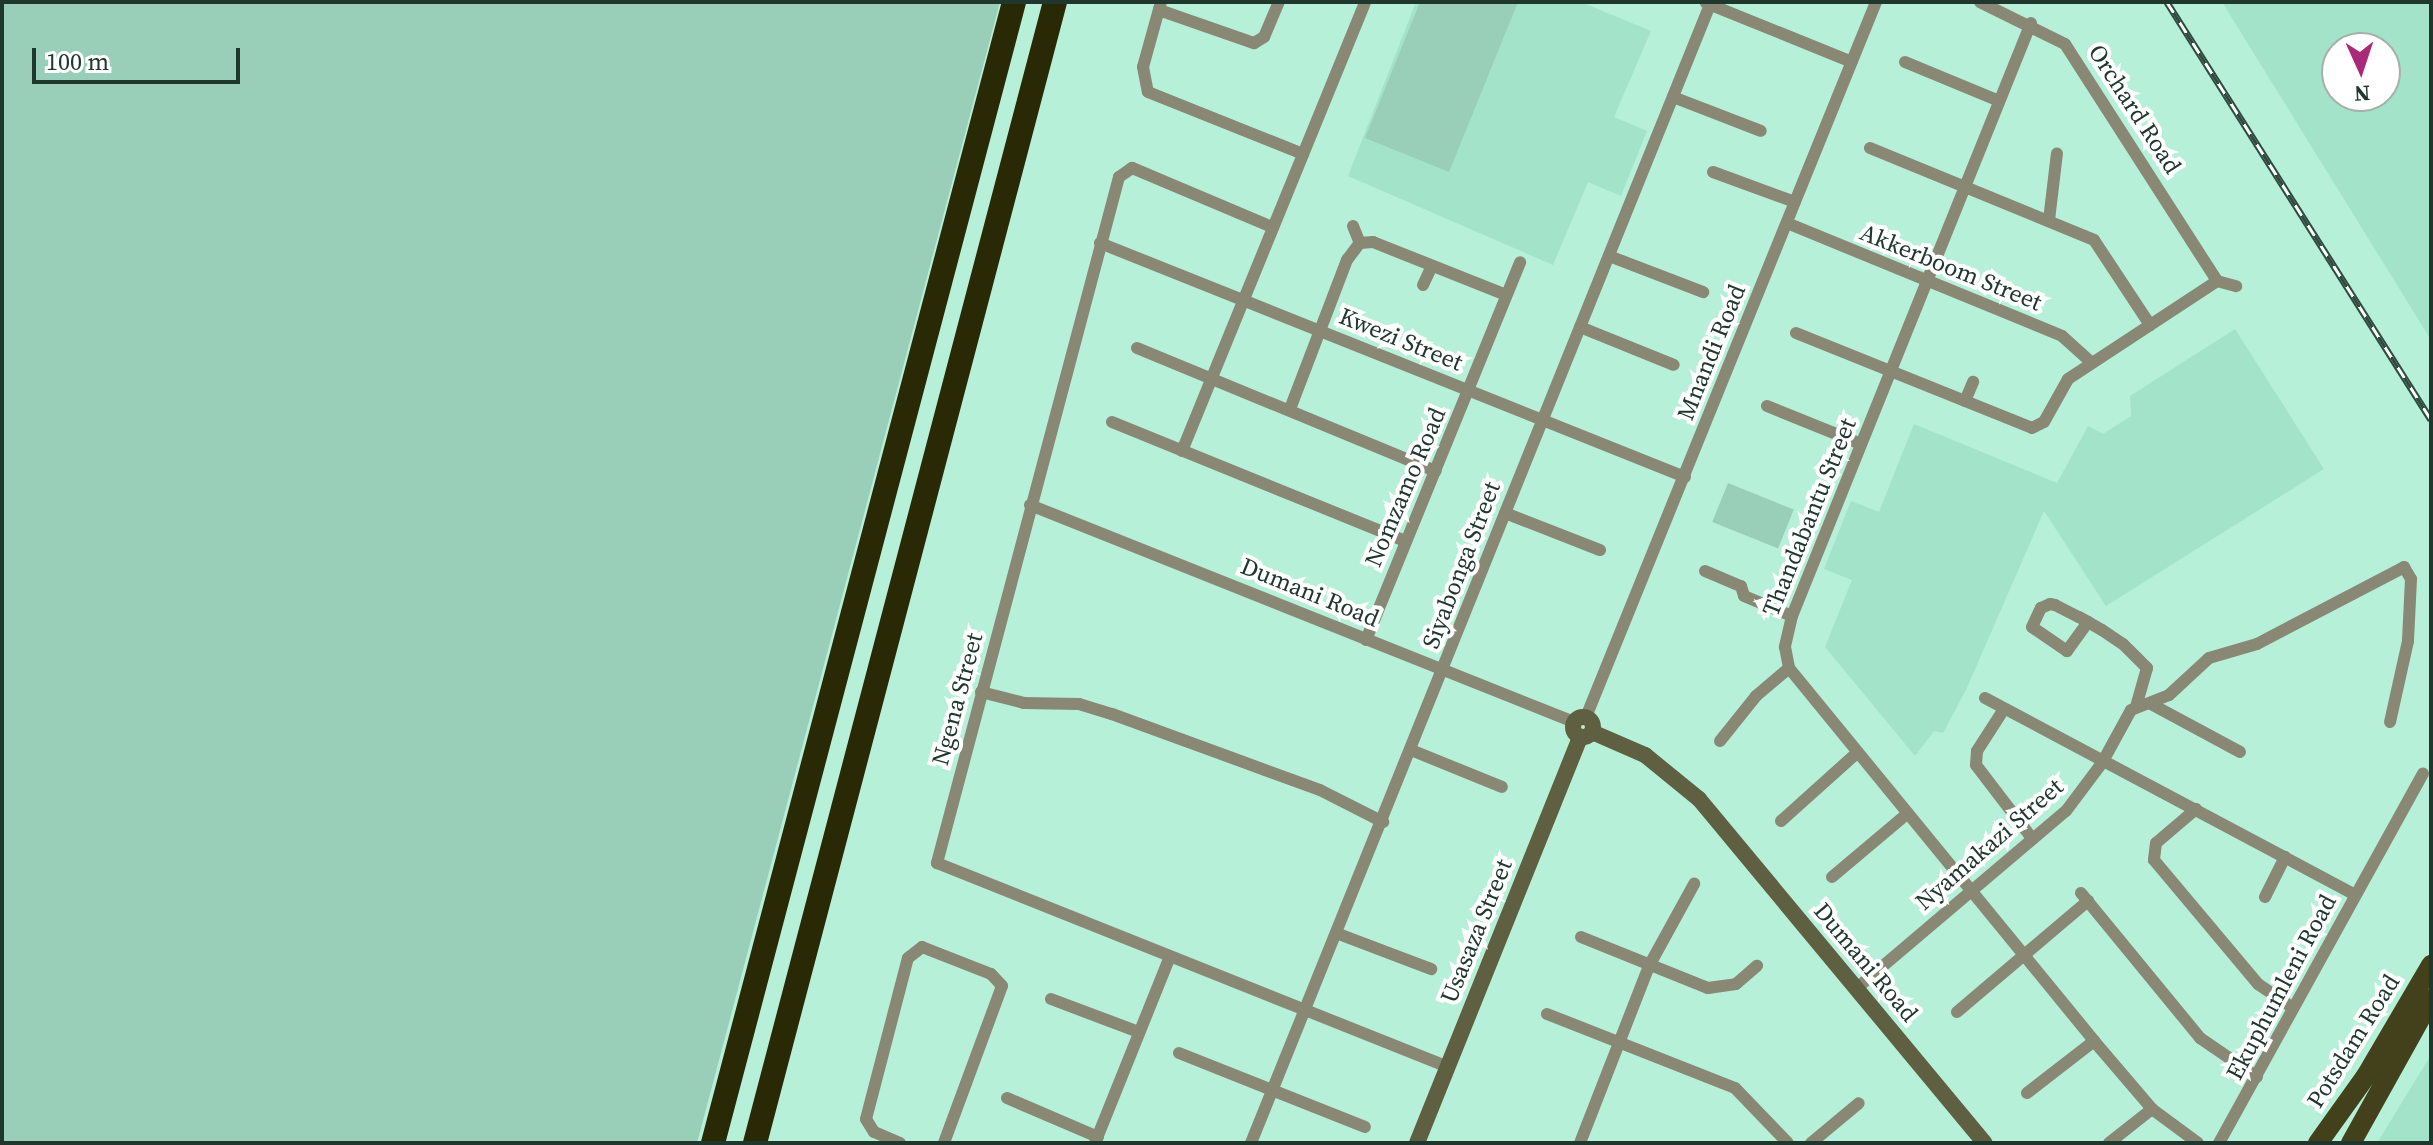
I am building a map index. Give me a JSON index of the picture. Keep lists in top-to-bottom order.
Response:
{
  "streets": {
    "main road": ["Potsdam Road"],
    "street": [
      "Orchard Road",
      "Akkerboom Street",
      "Kwezi Street",
      "Mnandi Road",
      "Nomzamo Road",
      "Thandabantu Street",
      "Siyabonga Street",
      "Dumani Road",
      "Ngena Street",
      "Nyamakazi Street",
      "Usasaza Street",
      "Ekuphumleni Road"
    ]
  },
  "crossings": [
    ["Orchard Road", "Thandabantu Street"],
    ["Akkerboom Street", "Mnandi Road"],
    ["Akkerboom Street", "Thandabantu Street"],
    ["Kwezi Street", "Mnandi Road"],
    ["Kwezi Street", "Nomzamo Road"],
    ["Kwezi Street", "Siyabonga Street"],
    ["Kwezi Street", "Ngena Street"],
    ["Mnandi Road", "Dumani Road"],
    ["Mnandi Road", "Usasaza Street"],
    ["Nomzamo Road", "Dumani Road"],
    ["Siyabonga Street", "Dumani Road"],
    ["Siyabonga Street", "Ngena Street"],
    ["Dumani Road", "Ngena Street"],
    ["Dumani Road", "Nyamakazi Street"],
    ["Dumani Road", "Usasaza Street"],
    ["Ngena Street", "Usasaza Street"]
  ],
  "scale_bar": "100 m",
  "north": "bottom"
}
